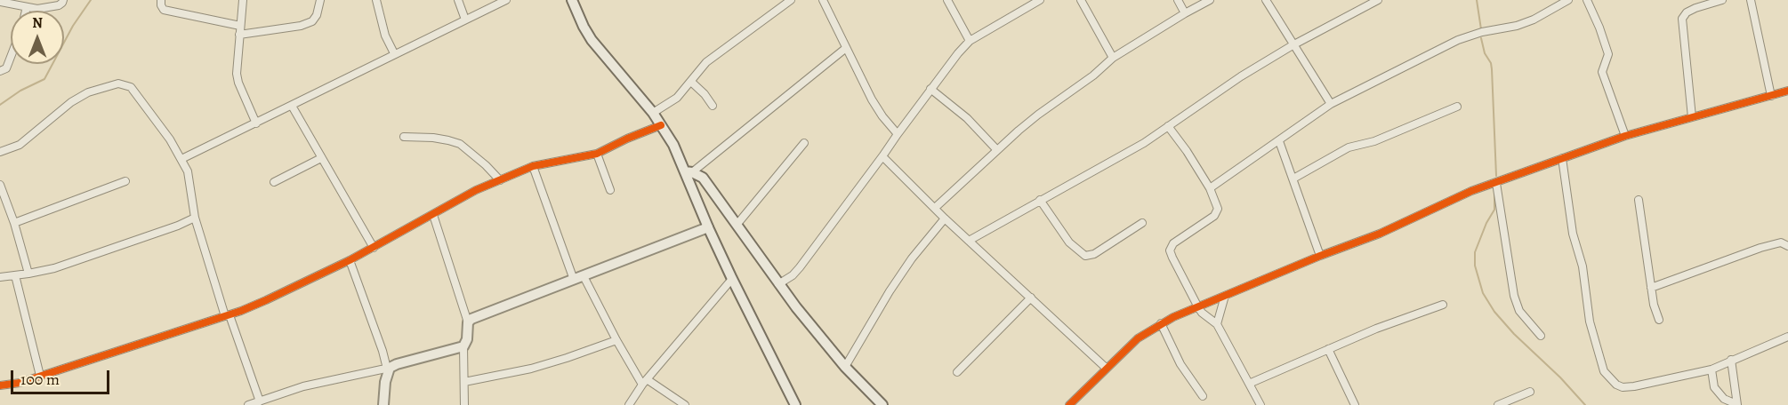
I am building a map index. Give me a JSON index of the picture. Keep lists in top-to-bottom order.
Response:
{
  "scale_bar": "100 m",
  "north": "top"
}
